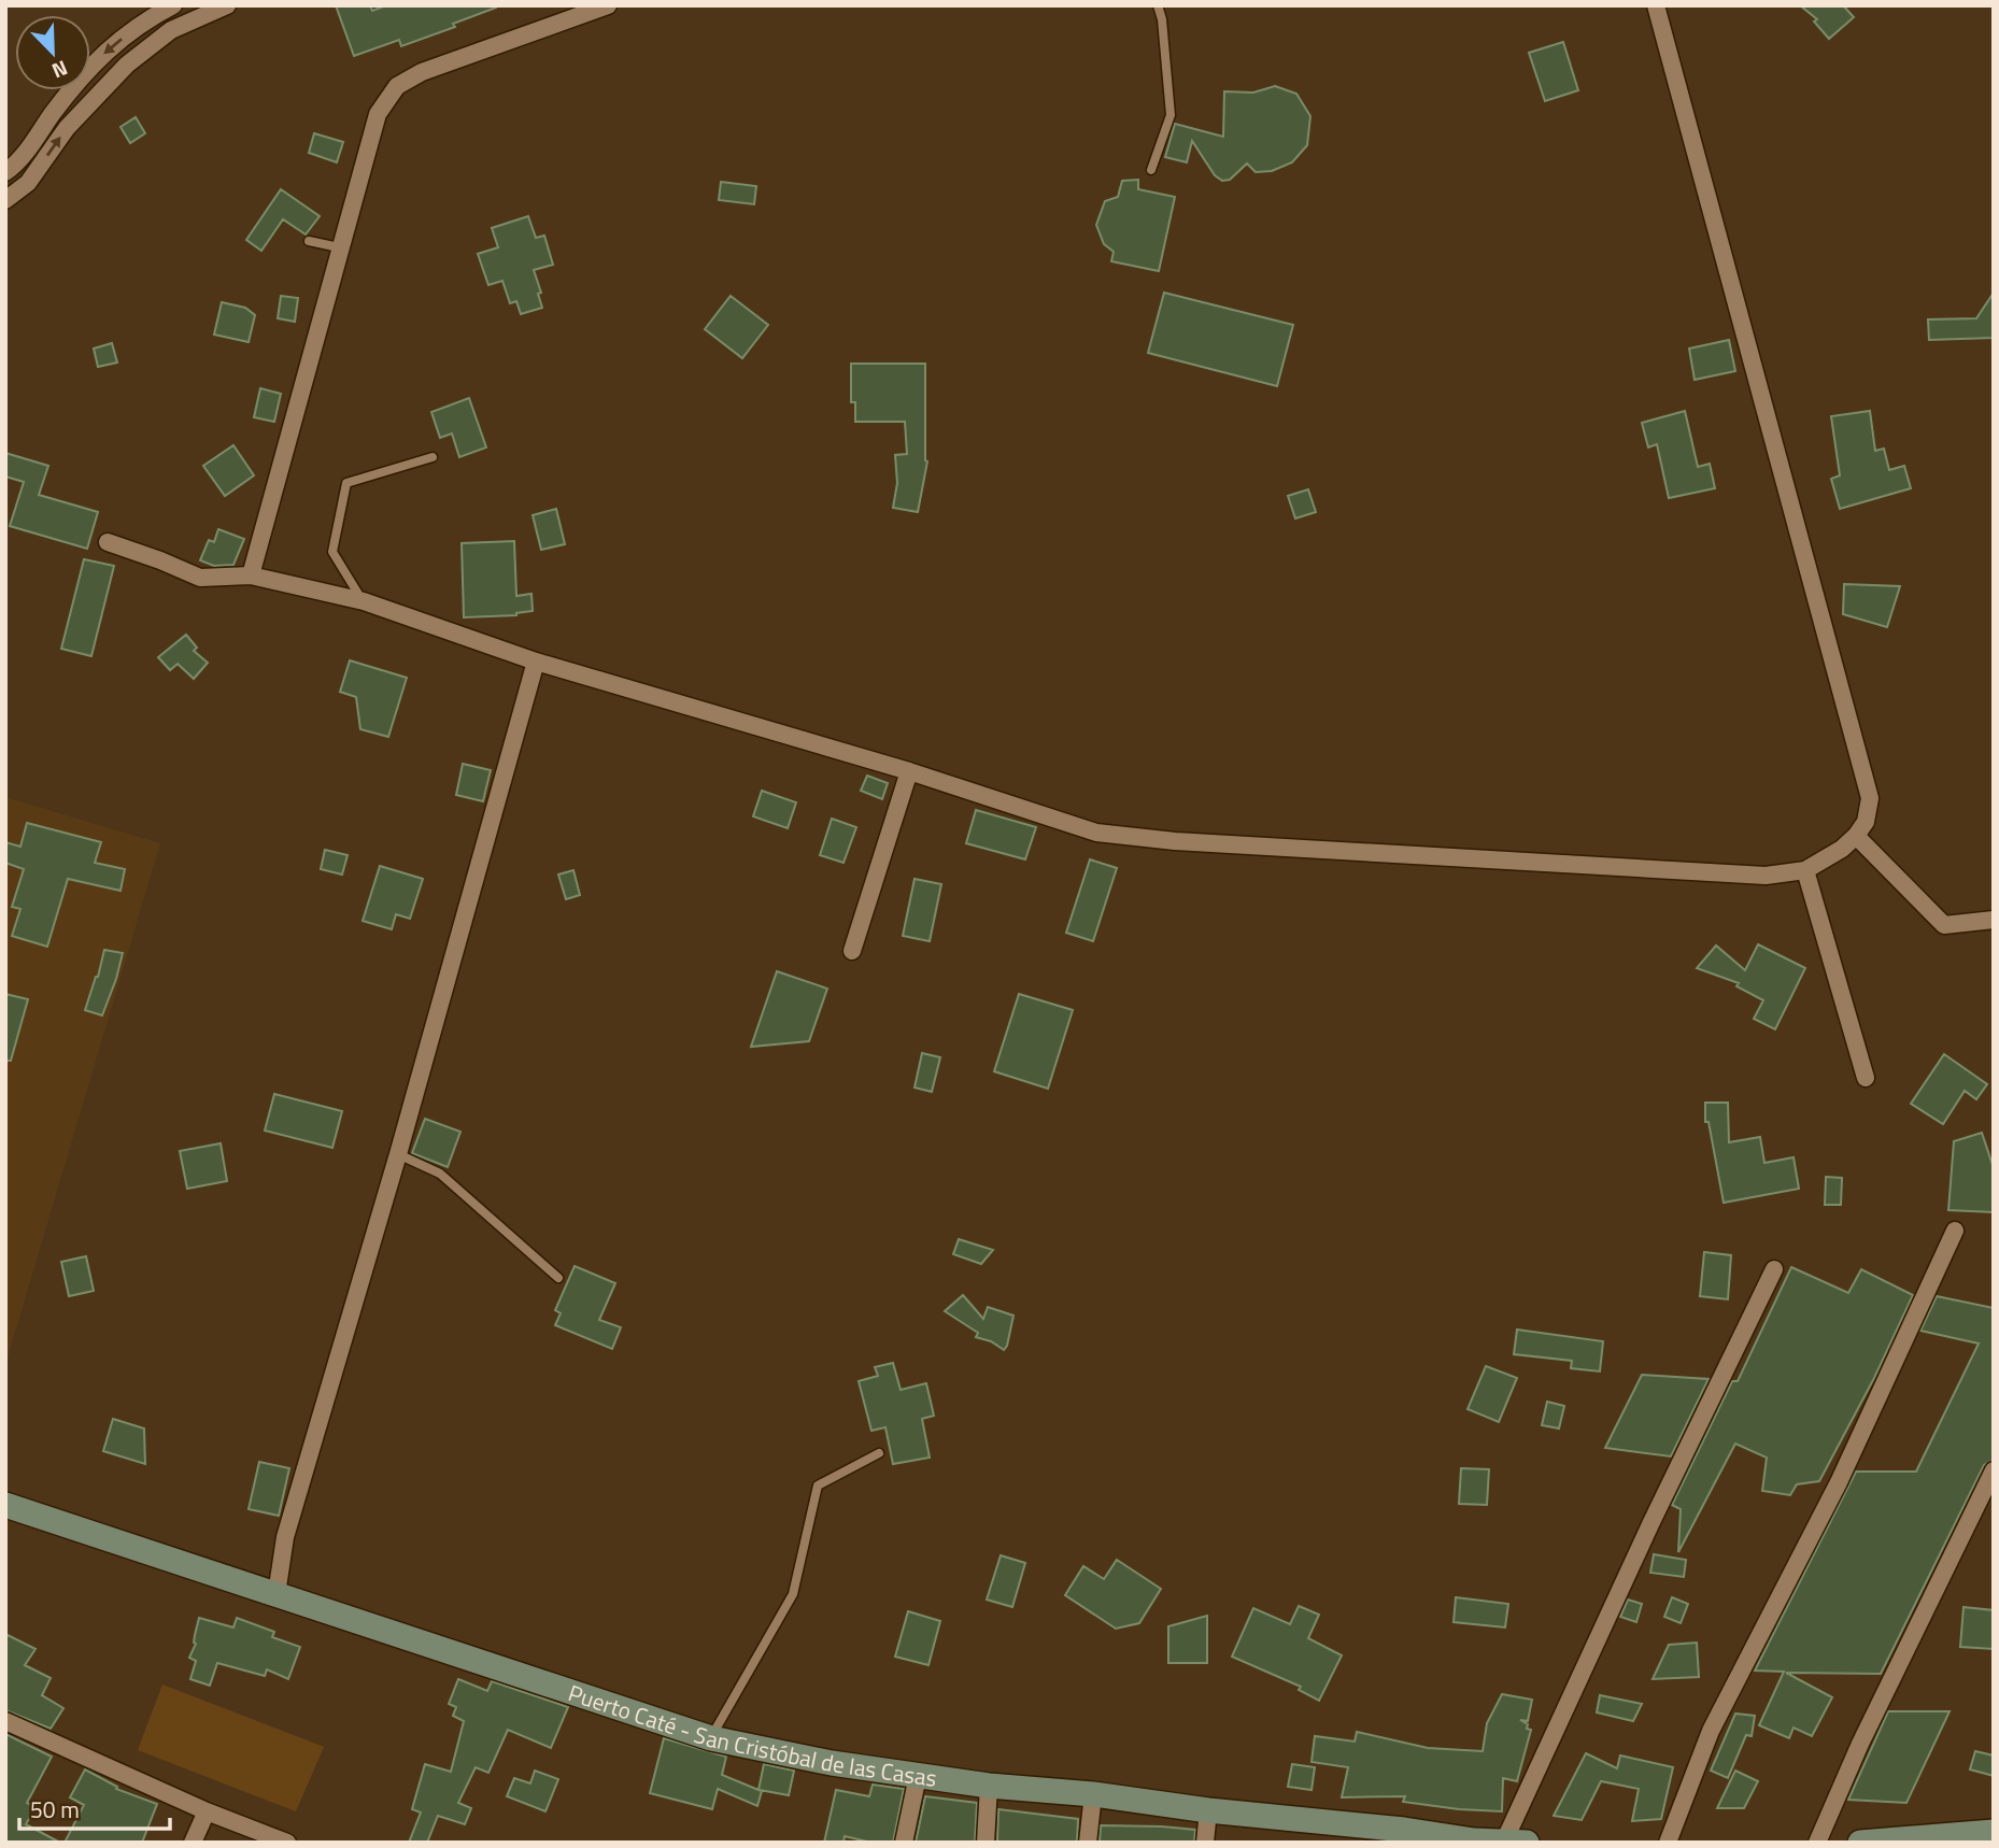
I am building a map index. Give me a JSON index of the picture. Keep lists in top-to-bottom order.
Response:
{
  "streets": {
    "main road": ["Puerto Caté - San Cristóbal de las Casas"]
  },
  "scale_bar": "50 m",
  "north": "bottom right"
}
